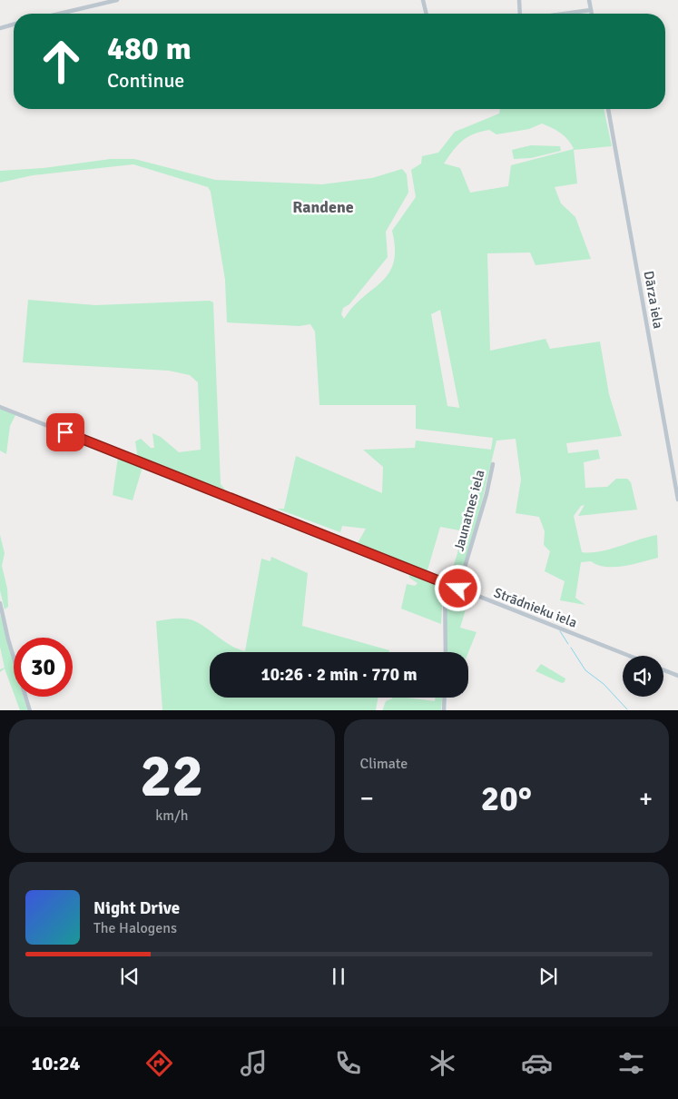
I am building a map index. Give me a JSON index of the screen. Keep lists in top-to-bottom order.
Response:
{
  "streets": {
    "street": ["Dārza iela", "Jaunatnes iela", "Strādnieku iela"]
  },
  "crossings": [
    ["Jaunatnes iela", "Strādnieku iela"]
  ],
  "districts": ["Randene"],
  "page": {
    "turn": ["480 m", "Continue"],
    "limit": "30",
    "trip": "10:26 · 2 min · 770 m",
    "tile": [
      ["22", "km/h"],
      "Climate"
    ],
    "heat": ["−", "20°", "+"],
    "song": ["Night Drive", "The Halogens"],
    "tabs": "10:24"
  }
}
